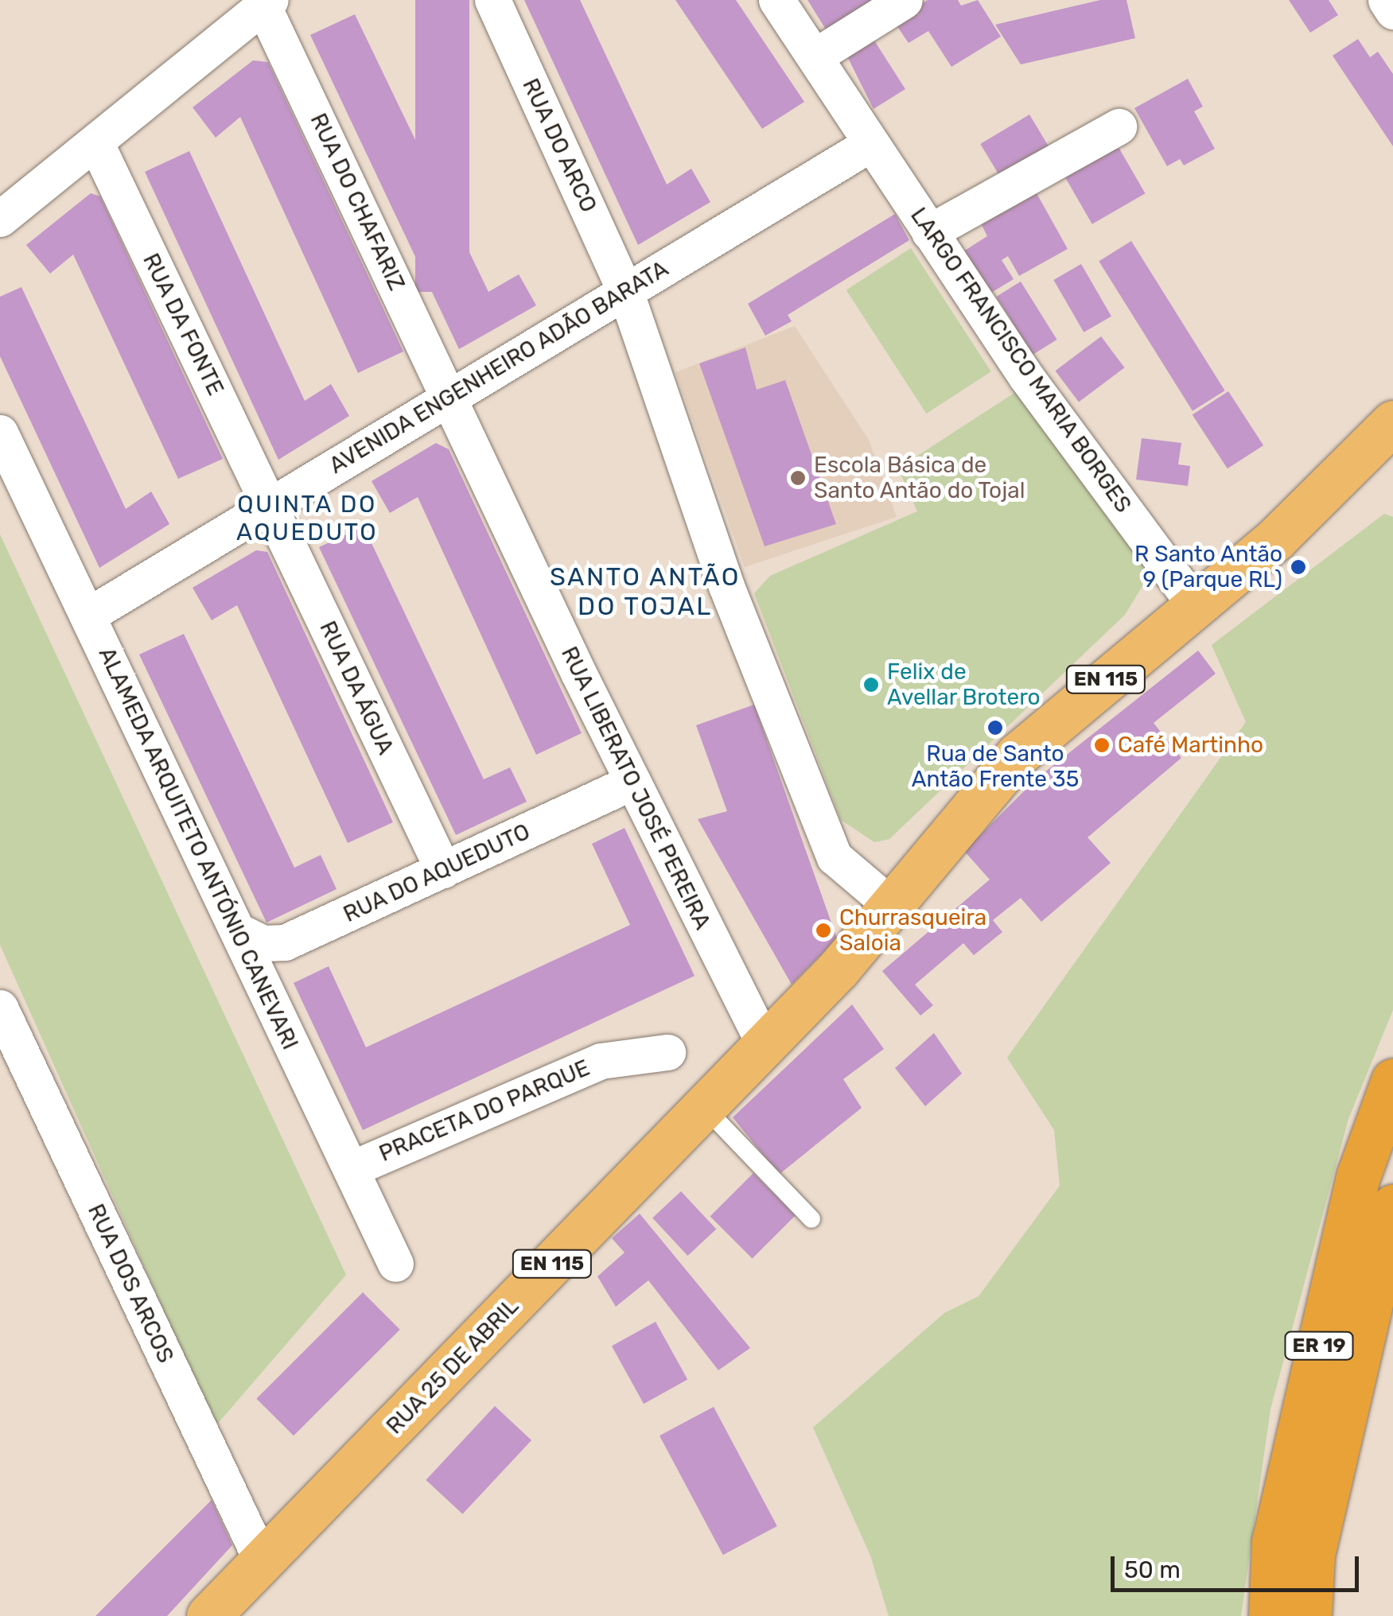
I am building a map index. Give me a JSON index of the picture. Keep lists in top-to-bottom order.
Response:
{
  "streets": {
    "highway": ["ER 19"],
    "main road": ["EN 115", "RUA 25 DE ABRIL"],
    "street": [
      "RUA DO ARCO",
      "RUA DO CHAFARIZ",
      "RUA DA FONTE",
      "LARGO FRANCISCO MARIA BORGES",
      "AVENIDA ENGENHEIRO ADÃO BARATA",
      "RUA DA ÁGUA",
      "RUA LIBERATO JOSÉ PEREIRA",
      "ALAMEDA ARQUITETO ANTÓNIO CANEVARI",
      "RUA DO AQUEDUTO",
      "PRACETA DO PARQUE",
      "RUA DOS ARCOS"
    ]
  },
  "crossings": [
    ["RUA DO ARCO", "AVENIDA ENGENHEIRO ADÃO BARATA"],
    ["RUA DO CHAFARIZ", "AVENIDA ENGENHEIRO ADÃO BARATA"],
    ["RUA DO CHAFARIZ", "RUA LIBERATO JOSÉ PEREIRA"],
    ["RUA DA FONTE", "AVENIDA ENGENHEIRO ADÃO BARATA"],
    ["RUA DA FONTE", "RUA DA ÁGUA"],
    ["LARGO FRANCISCO MARIA BORGES", "AVENIDA ENGENHEIRO ADÃO BARATA"],
    ["LARGO FRANCISCO MARIA BORGES", "EN 115"],
    ["AVENIDA ENGENHEIRO ADÃO BARATA", "RUA DA ÁGUA"],
    ["AVENIDA ENGENHEIRO ADÃO BARATA", "RUA LIBERATO JOSÉ PEREIRA"],
    ["AVENIDA ENGENHEIRO ADÃO BARATA", "ALAMEDA ARQUITETO ANTÓNIO CANEVARI"],
    ["EN 115", "RUA 25 DE ABRIL"],
    ["RUA DA ÁGUA", "RUA DO AQUEDUTO"],
    ["RUA LIBERATO JOSÉ PEREIRA", "RUA DO AQUEDUTO"],
    ["RUA LIBERATO JOSÉ PEREIRA", "RUA 25 DE ABRIL"],
    ["ALAMEDA ARQUITETO ANTÓNIO CANEVARI", "RUA DO AQUEDUTO"],
    ["ALAMEDA ARQUITETO ANTÓNIO CANEVARI", "PRACETA DO PARQUE"],
    ["RUA DOS ARCOS", "RUA 25 DE ABRIL"]
  ],
  "districts": ["QUINTA DO AQUEDUTO", "SANTO ANTÃO DO TOJAL"],
  "places": [
    "Escola Básica de Santo Antão do Tojal",
    "R Santo Antão 9 (Parque RL)",
    "Felix de Avellar Brotero",
    "Rua de Santo Antão Frente 35",
    "Café Martinho",
    "Churrasqueira Saloia"
  ],
  "scale_bar": "50 m"
}
